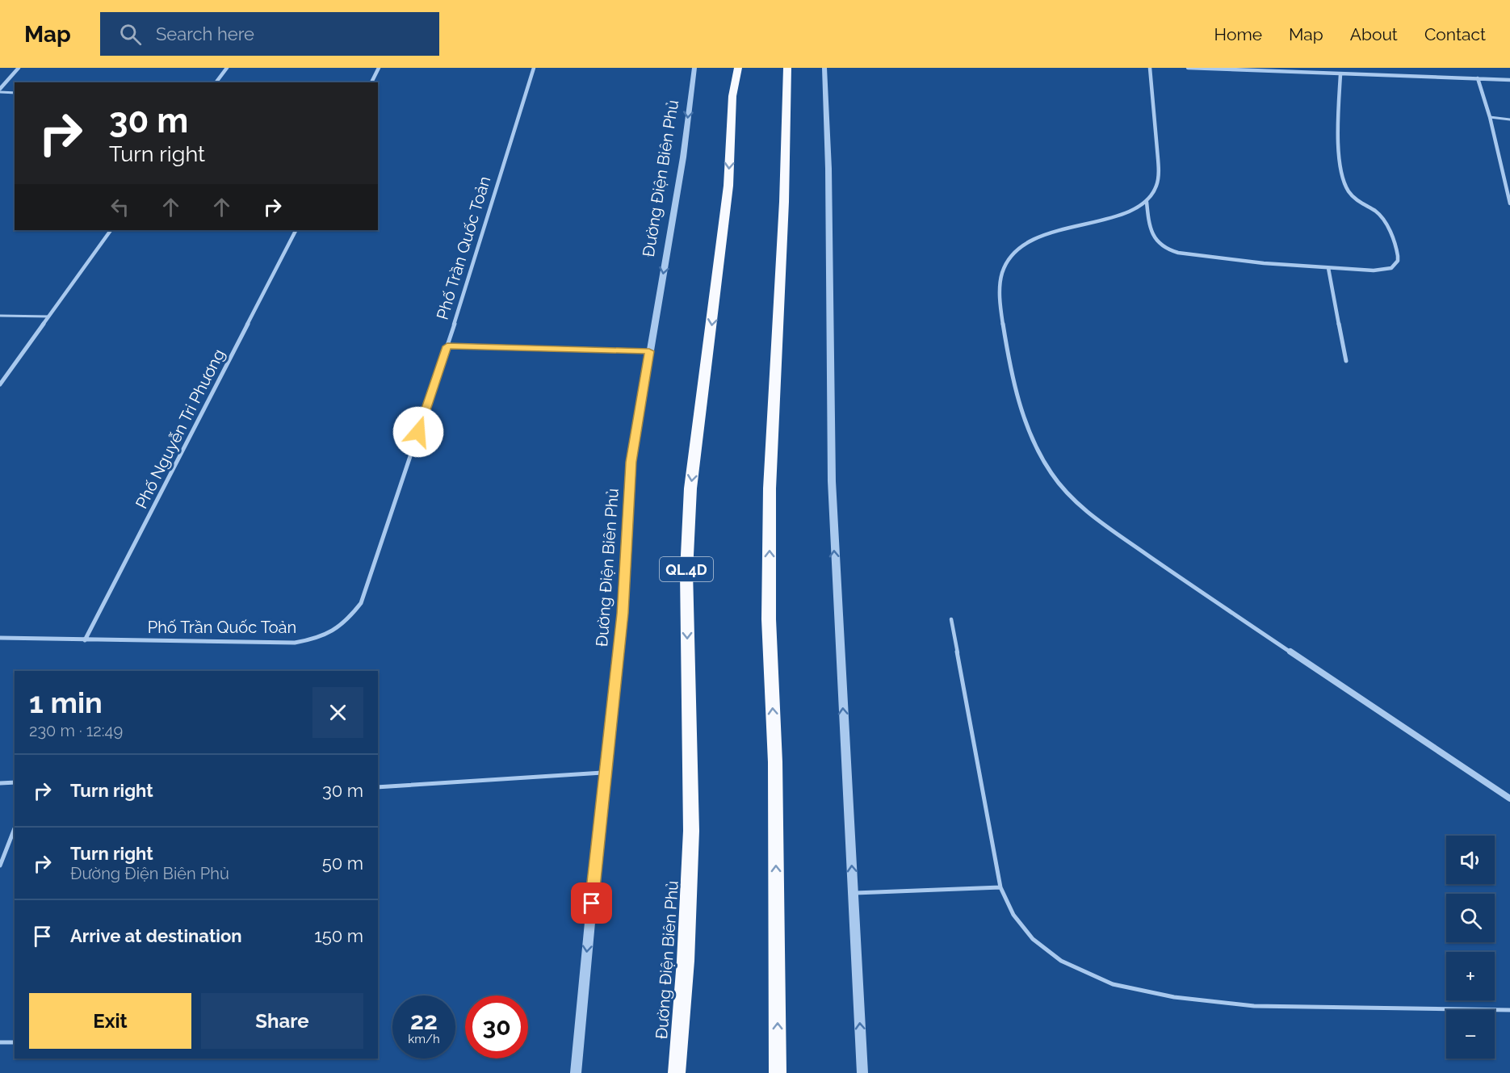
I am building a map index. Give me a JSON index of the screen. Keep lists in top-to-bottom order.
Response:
{
  "streets": {
    "highway": ["Đường Điện Biên Phủ", "QL.4D"],
    "street": ["Phố Trần Quốc Toản", "Phố Nguyễn Tri Phương"]
  },
  "crossings": [
    ["Phố Trần Quốc Toản", "Phố Nguyễn Tri Phương"]
  ],
  "page": {
    "header": "Map",
    "search": "Search here",
    "nav": [
      "Home",
      "Map",
      "About",
      "Contact"
    ],
    "turn": ["30 m", "Turn right"],
    "heading": ["1 min", "230 m · 12:49"],
    "list": [
      {
        "name": "Turn right",
        "value": "30 m"
      },
      {
        "name": "Turn right",
        "note": "Đường Điện Biên Phủ",
        "value": "50 m"
      },
      {
        "name": "Arrive at destination",
        "value": "150 m"
      }
    ],
    "map_buttons": ["+", "−"],
    "buttons": ["Exit", "Share"],
    "speed": "22 km/h",
    "limit": "30"
  }
}
